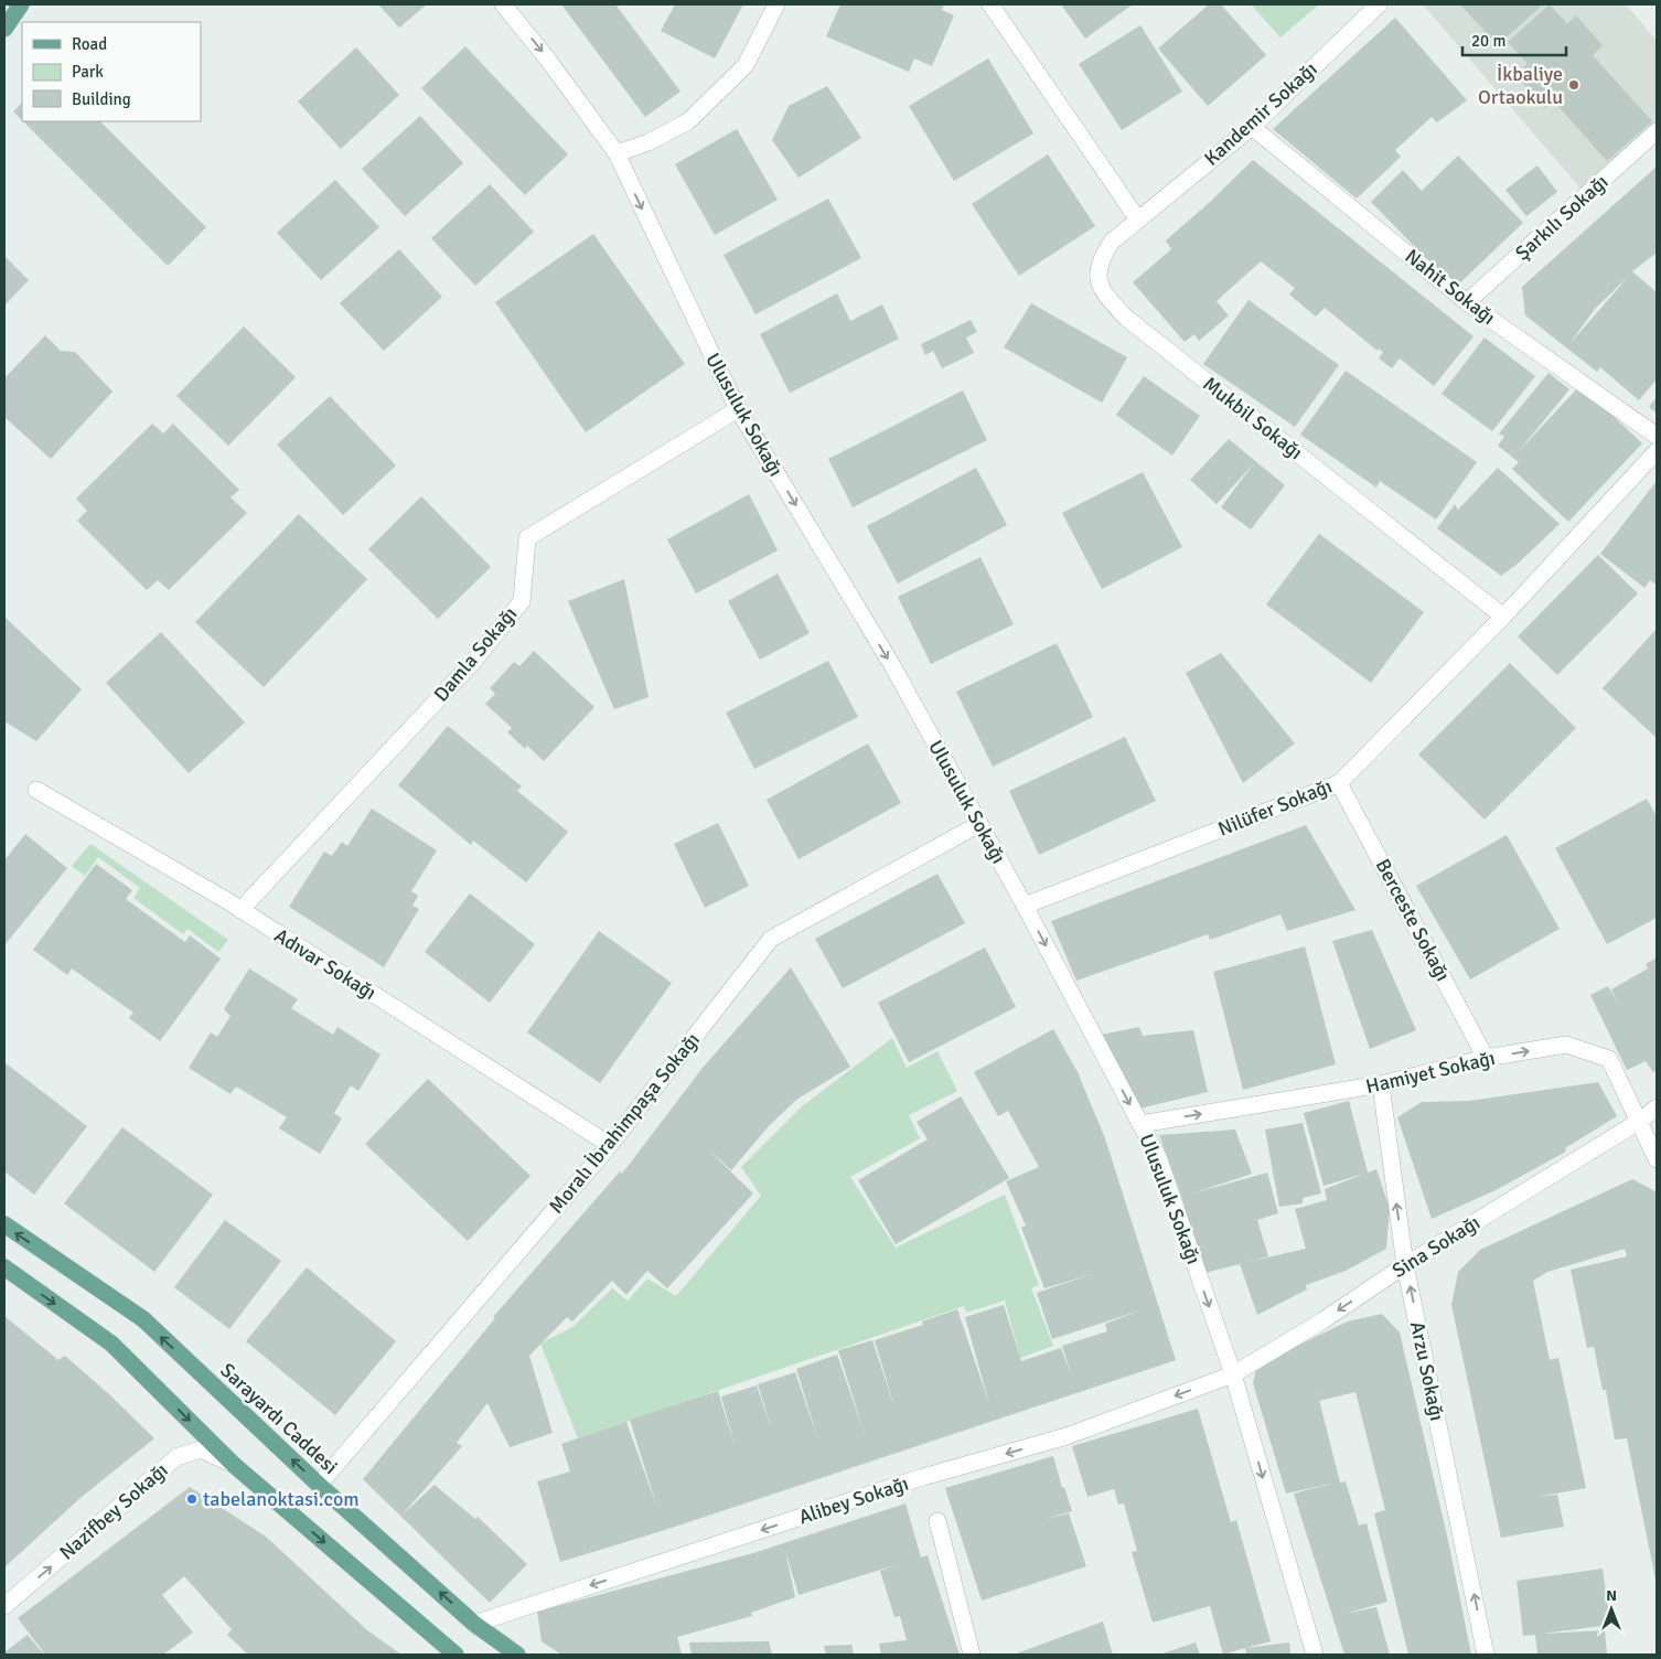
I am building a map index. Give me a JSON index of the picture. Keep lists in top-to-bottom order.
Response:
{
  "streets": {
    "main road": ["Sarayardı Caddesi"],
    "street": [
      "Kandemir Sokağı",
      "Şarkılı Sokağı",
      "Nahit Sokağı",
      "Ulusuluk Sokağı",
      "Mukbil Sokağı",
      "Damla Sokağı",
      "Nilüfer Sokağı",
      "Berceste Sokağı",
      "Adıvar Sokağı",
      "Hamiyet Sokağı",
      "Moralı İbrahimpaşa Sokağı",
      "Sina Sokağı",
      "Arzu Sokağı",
      "Alibey Sokağı",
      "Nazifbey Sokağı"
    ]
  },
  "crossings": [
    ["Kandemir Sokağı", "Nahit Sokağı"],
    ["Kandemir Sokağı", "Mukbil Sokağı"],
    ["Şarkılı Sokağı", "Nahit Sokağı"],
    ["Ulusuluk Sokağı", "Damla Sokağı"],
    ["Ulusuluk Sokağı", "Nilüfer Sokağı"],
    ["Ulusuluk Sokağı", "Hamiyet Sokağı"],
    ["Ulusuluk Sokağı", "Moralı İbrahimpaşa Sokağı"],
    ["Ulusuluk Sokağı", "Sina Sokağı"],
    ["Ulusuluk Sokağı", "Alibey Sokağı"],
    ["Mukbil Sokağı", "Nilüfer Sokağı"],
    ["Damla Sokağı", "Adıvar Sokağı"],
    ["Nilüfer Sokağı", "Berceste Sokağı"],
    ["Berceste Sokağı", "Hamiyet Sokağı"],
    ["Adıvar Sokağı", "Moralı İbrahimpaşa Sokağı"],
    ["Hamiyet Sokağı", "Sina Sokağı"],
    ["Hamiyet Sokağı", "Arzu Sokağı"],
    ["Moralı İbrahimpaşa Sokağı", "Sarayardı Caddesi"],
    ["Sina Sokağı", "Arzu Sokağı"],
    ["Sina Sokağı", "Alibey Sokağı"],
    ["Sarayardı Caddesi", "Alibey Sokağı"]
  ],
  "one_way": [
    "Ulusuluk Sokağı",
    "Hamiyet Sokağı",
    "Sina Sokağı",
    "Arzu Sokağı",
    "Alibey Sokağı",
    "Nazifbey Sokağı"
  ],
  "places": ["İkbaliye Ortaokulu", "tabelanoktasi.com"],
  "legend": ["Road", "Park", "Building"],
  "scale_bar": "20 m",
  "north": "top"
}
